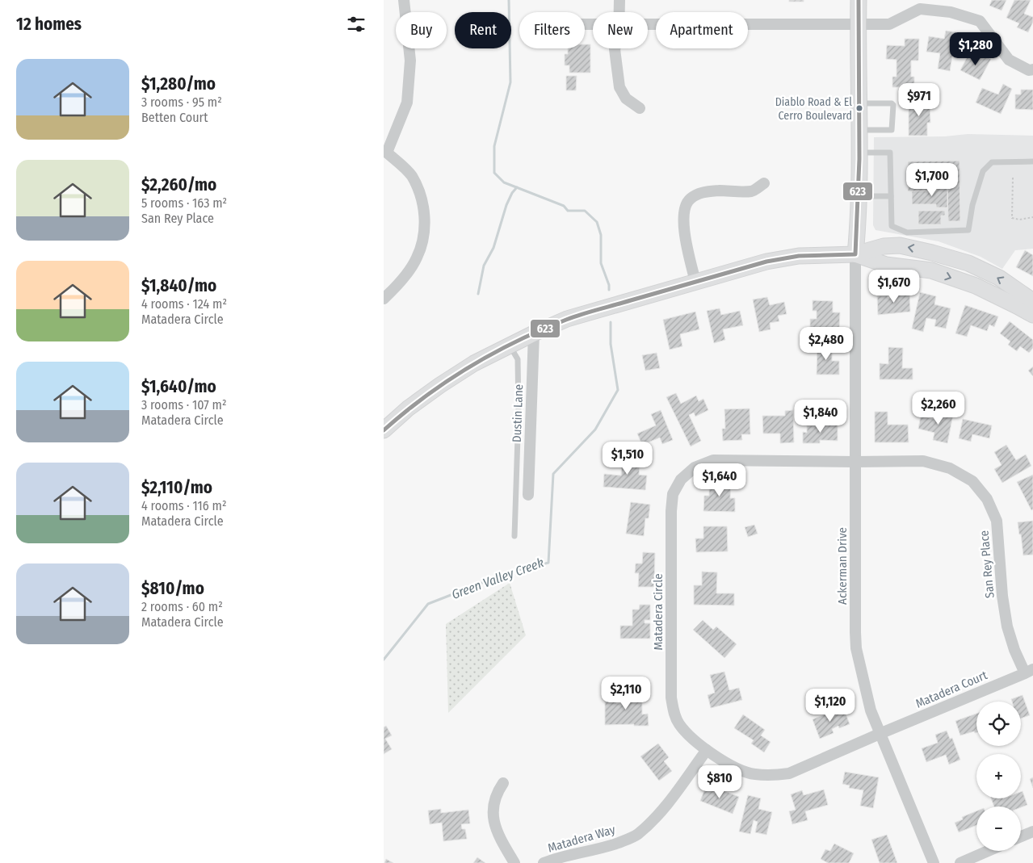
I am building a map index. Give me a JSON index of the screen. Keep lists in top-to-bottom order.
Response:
{
  "streets": {
    "street": [
      "Dustin Lane",
      "San Rey Place",
      "Ackerman Drive",
      "Matadera Circle",
      "Matadera Court",
      "Matadera Way"
    ]
  },
  "crossings": [
    ["San Rey Place", "Ackerman Drive"],
    ["San Rey Place", "Matadera Circle"],
    ["San Rey Place", "Matadera Court"],
    ["Ackerman Drive", "Matadera Circle"],
    ["Ackerman Drive", "Matadera Court"],
    ["Matadera Circle", "Matadera Court"],
    ["Matadera Circle", "Matadera Way"]
  ],
  "water": ["Green Valley Creek"],
  "places": ["Diablo Road & El Cerro Boulevard"],
  "lines": ["transit line 623"],
  "page": {
    "heading": "12 homes",
    "chip": [
      "Buy",
      "Rent",
      "Filters",
      "New",
      "Apartment"
    ],
    "price": [
      "$1,280",
      "$971",
      "$1,700",
      "$1,670",
      "$2,480",
      "$2,260",
      "$1,840",
      "$1,510",
      "$1,640",
      "$2,110",
      "$1,120",
      "$810"
    ],
    "list": [
      {
        "name": "$1,280/mo",
        "note": "3 rooms · 95 m² · Betten Court"
      },
      {
        "name": "$2,260/mo",
        "note": "5 rooms · 163 m² · San Rey Place"
      },
      {
        "name": "$1,840/mo",
        "note": "4 rooms · 124 m² · Matadera Circle"
      },
      {
        "name": "$1,640/mo",
        "note": "3 rooms · 107 m² · Matadera Circle"
      },
      {
        "name": "$2,110/mo",
        "note": "4 rooms · 116 m² · Matadera Circle"
      },
      {
        "name": "$810/mo",
        "note": "2 rooms · 60 m² · Matadera Circle"
      }
    ],
    "map_buttons": ["+", "−"]
  }
}
